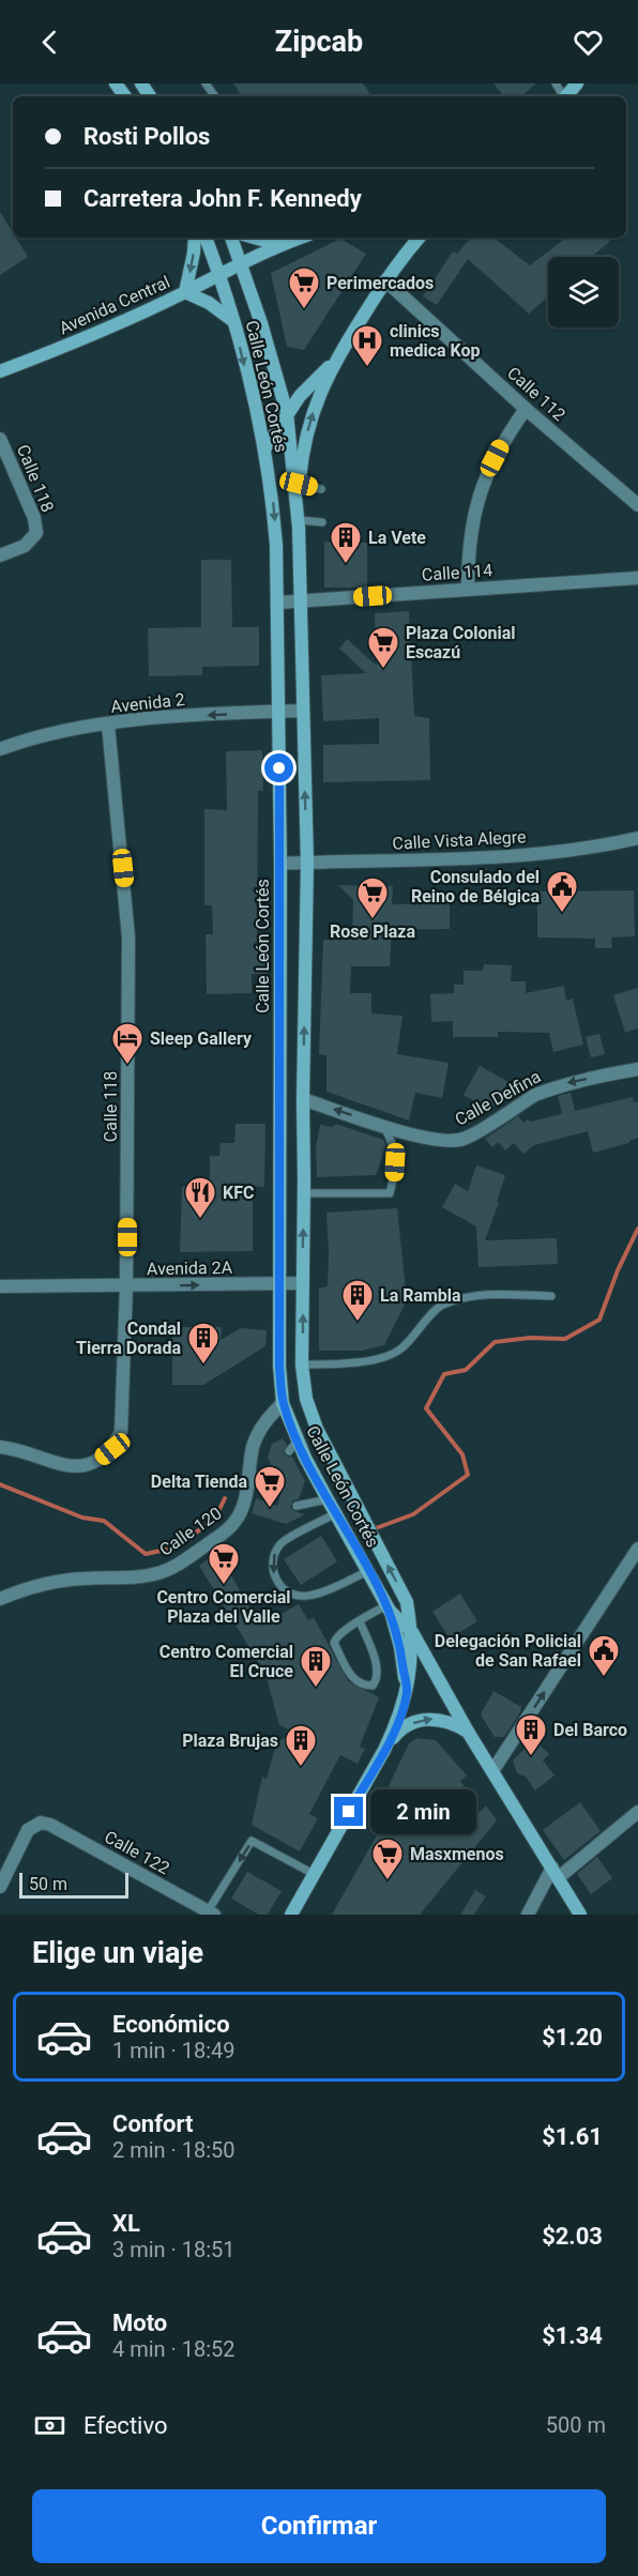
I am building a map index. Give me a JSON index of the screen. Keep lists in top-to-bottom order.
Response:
{
  "streets": {
    "main road": ["Avenida Central", "Calle León Cortés"],
    "street": [
      "Calle 112",
      "Calle 118",
      "Calle 114",
      "Avenida 2",
      "Calle Vista Alegre",
      "Calle Delfina",
      "Avenida 2A",
      "Calle 120",
      "Calle 122"
    ]
  },
  "crossings": [
    ["Avenida Central", "Calle León Cortés"],
    ["Calle León Cortés", "Calle 114"],
    ["Calle León Cortés", "Avenida 2"],
    ["Calle León Cortés", "Calle Vista Alegre"],
    ["Calle León Cortés", "Calle Delfina"],
    ["Calle León Cortés", "Avenida 2A"],
    ["Calle León Cortés", "Calle 120"],
    ["Calle 118", "Avenida 2"],
    ["Calle 118", "Avenida 2A"]
  ],
  "one_way": ["Avenida 2", "Calle Delfina", "Avenida 2A"],
  "places": {
    "supermarket": [
      "Perimercados",
      "Plaza Colonial Escazú",
      "Rose Plaza",
      "Delta Tienda",
      "Centro Comercial Plaza del Valle",
      "Masxmenos"
    ],
    "hospital": ["clinics medica Kop"],
    "building": [
      "La Vete",
      "La Rambla",
      "Condal Tierra Dorada",
      "Centro Comercial El Cruce",
      "Del Barco",
      "Plaza Brujas"
    ],
    "public building": ["Consulado del Reino de Bélgica", "Delegación Policial de San Rafael"],
    "hotel": ["Sleep Gallery"],
    "restaurant": ["KFC"]
  },
  "scale_bar": "50 m",
  "page": {
    "header": "Zipcab",
    "banner": ["Rosti Pollos", "Carretera John F. Kennedy"],
    "bubble": "2 min",
    "scale": "50 m",
    "heading": "Elige un viaje",
    "list": [
      {
        "name": "Económico",
        "note": "1 min · 18:49",
        "value": "$1.20"
      },
      {
        "name": "Confort",
        "note": "2 min · 18:50",
        "value": "$1.61"
      },
      {
        "name": "XL",
        "note": "3 min · 18:51",
        "value": "$2.03"
      },
      {
        "name": "Moto",
        "note": "4 min · 18:52",
        "value": "$1.34"
      }
    ],
    "pay": ["Efectivo", "500 m"],
    "buttons": "Confirmar"
  }
}
